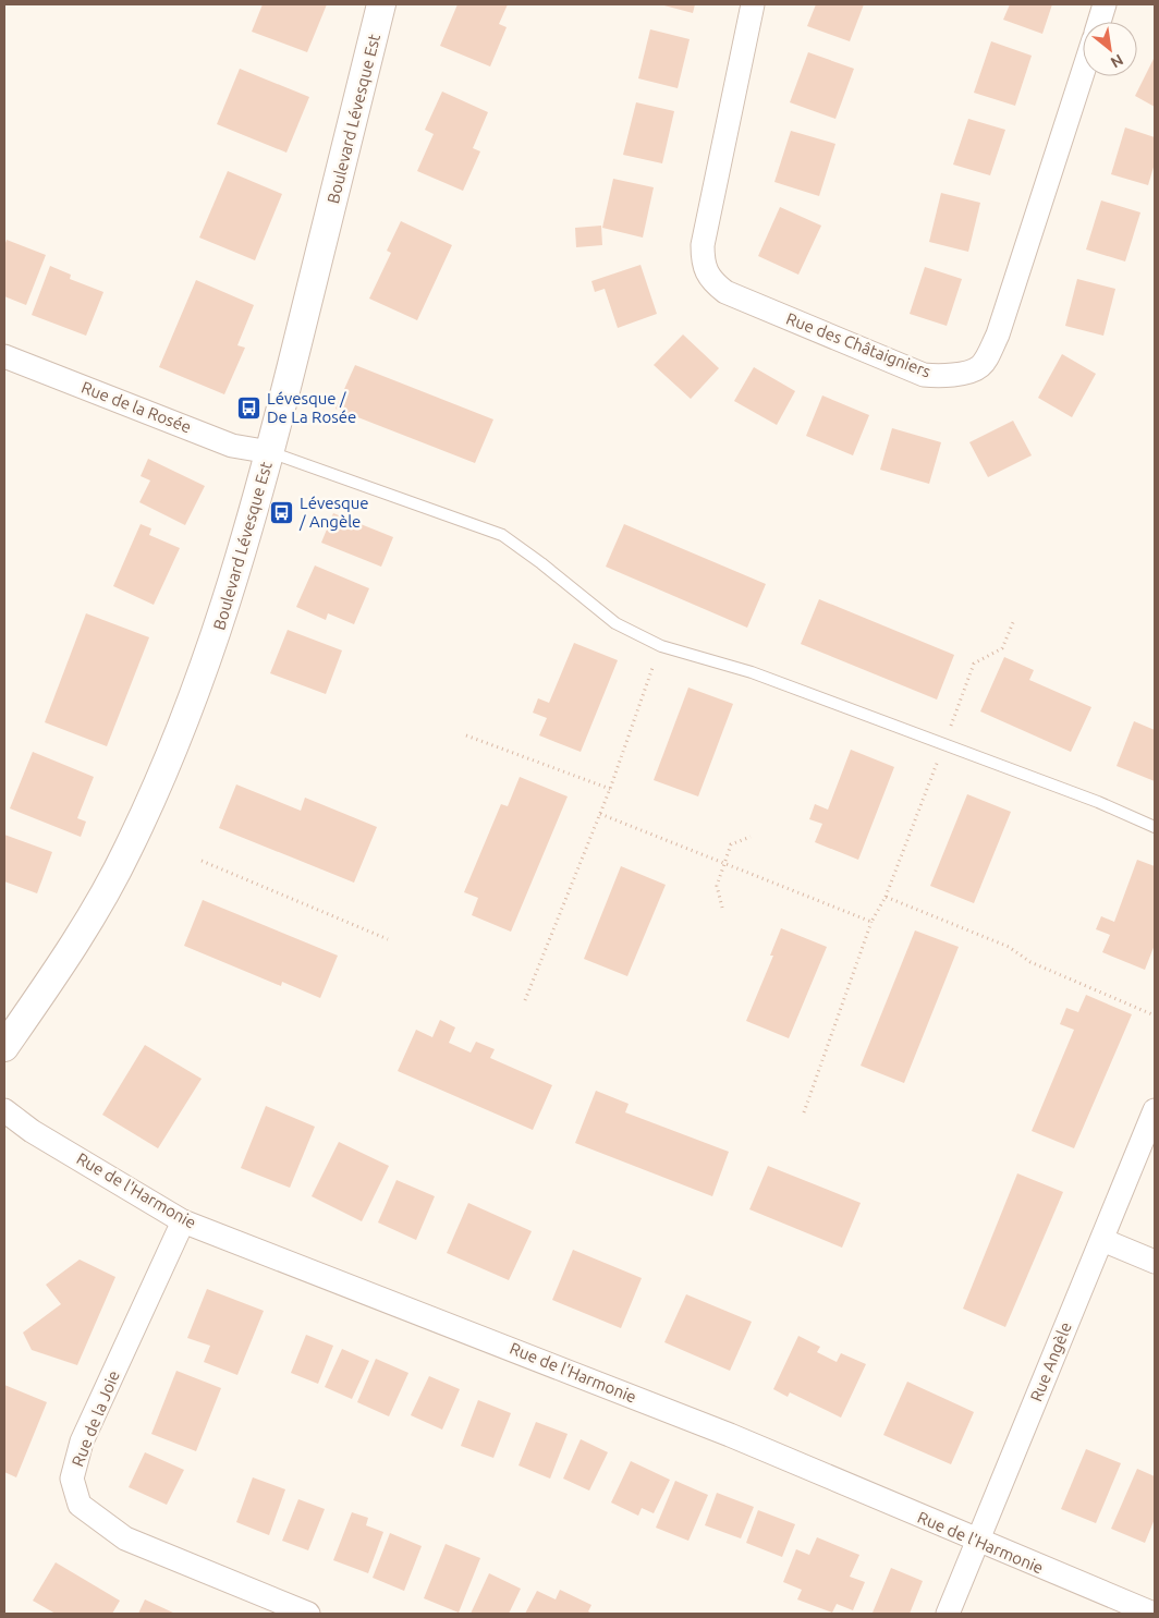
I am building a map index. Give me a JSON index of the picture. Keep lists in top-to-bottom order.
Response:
{
  "streets": {
    "street": [
      "Boulevard Lévesque Est",
      "Rue des Châtaigniers",
      "Rue de la Rosée",
      "Rue de l'Harmonie",
      "Rue Angèle",
      "Rue de la Joie"
    ]
  },
  "crossings": [
    ["Boulevard Lévesque Est", "Rue de la Rosée"],
    ["Rue de l'Harmonie", "Rue Angèle"],
    ["Rue de l'Harmonie", "Rue de la Joie"]
  ],
  "places": {
    "bus stop": ["Lévesque / De La Rosée", "Lévesque / Angèle"]
  },
  "north": "bottom right"
}
